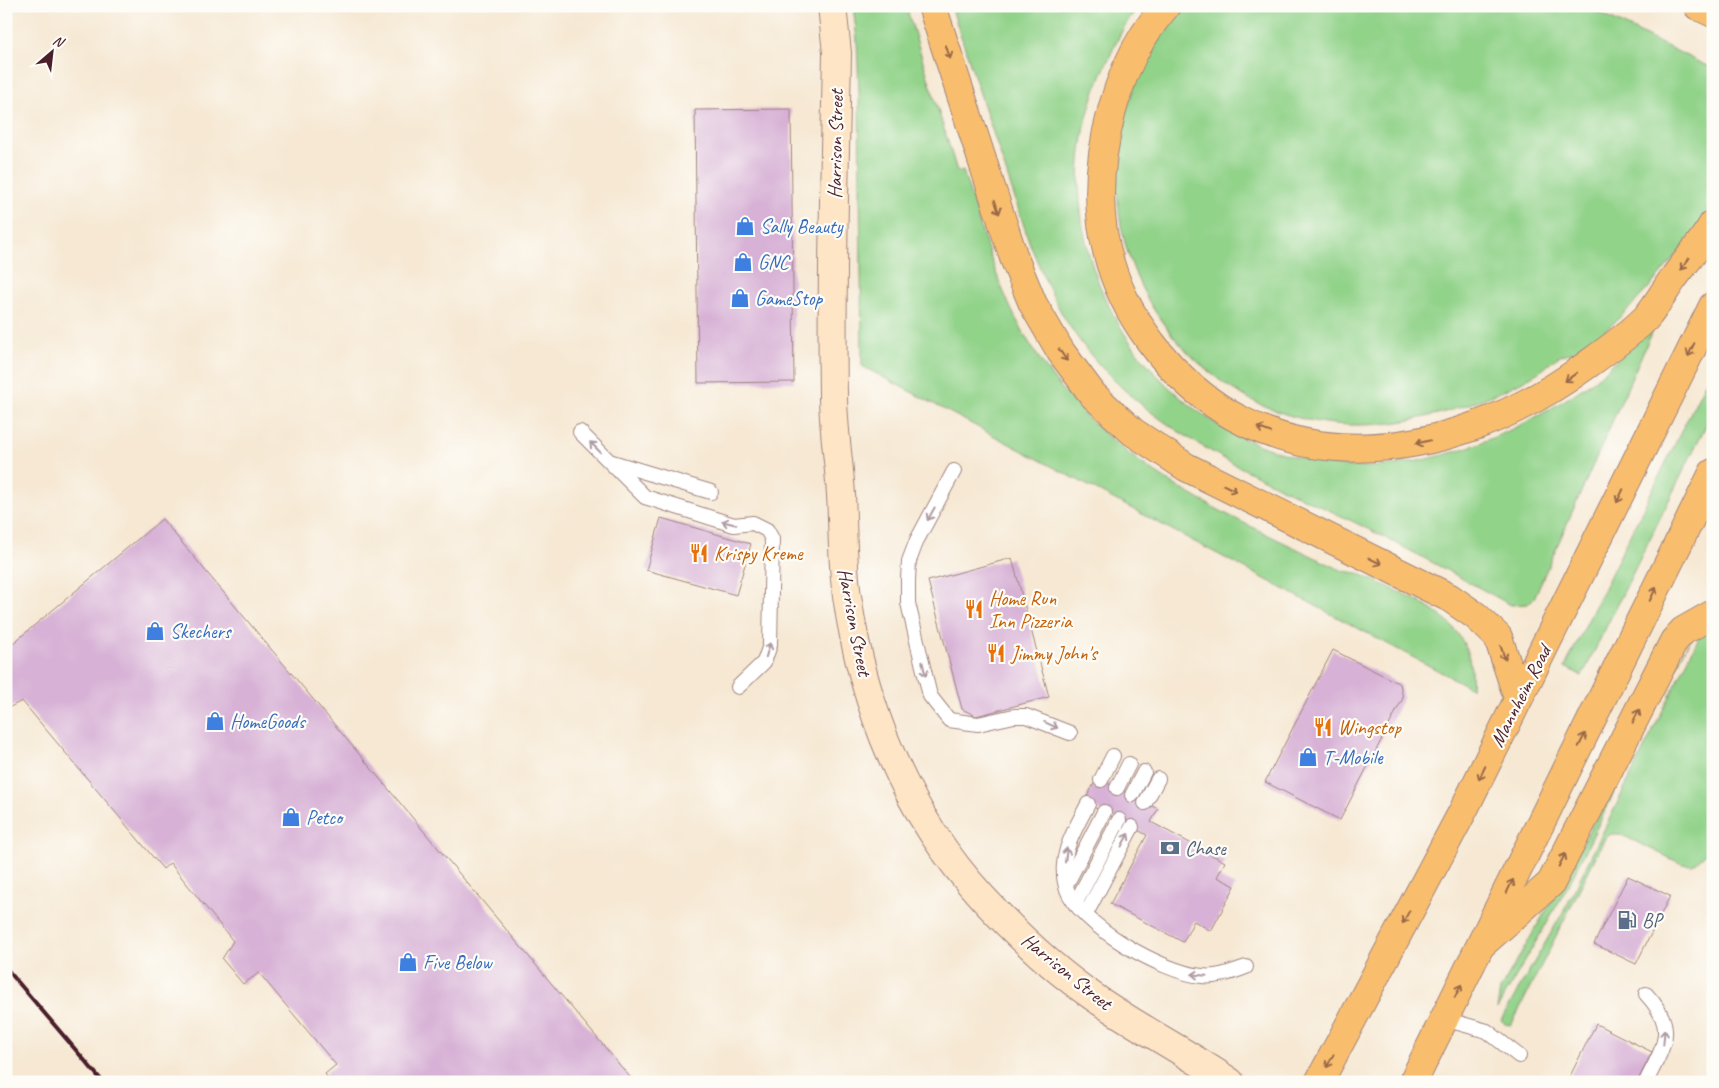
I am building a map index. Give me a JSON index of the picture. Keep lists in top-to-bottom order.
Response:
{
  "streets": {
    "main road": ["Harrison Street", "Mannheim Road"]
  },
  "places": {
    "shop": [
      "Sally Beauty",
      "GNC",
      "GameStop",
      "Skechers",
      "HomeGoods",
      "T-Mobile",
      "Petco",
      "Five Below"
    ],
    "restaurant": [
      "Krispy Kreme",
      "Home Run Inn Pizzeria",
      "Jimmy John's",
      "Wingstop"
    ],
    "bank": ["Chase"],
    "fuel station": ["BP"]
  },
  "north": "top right"
}
